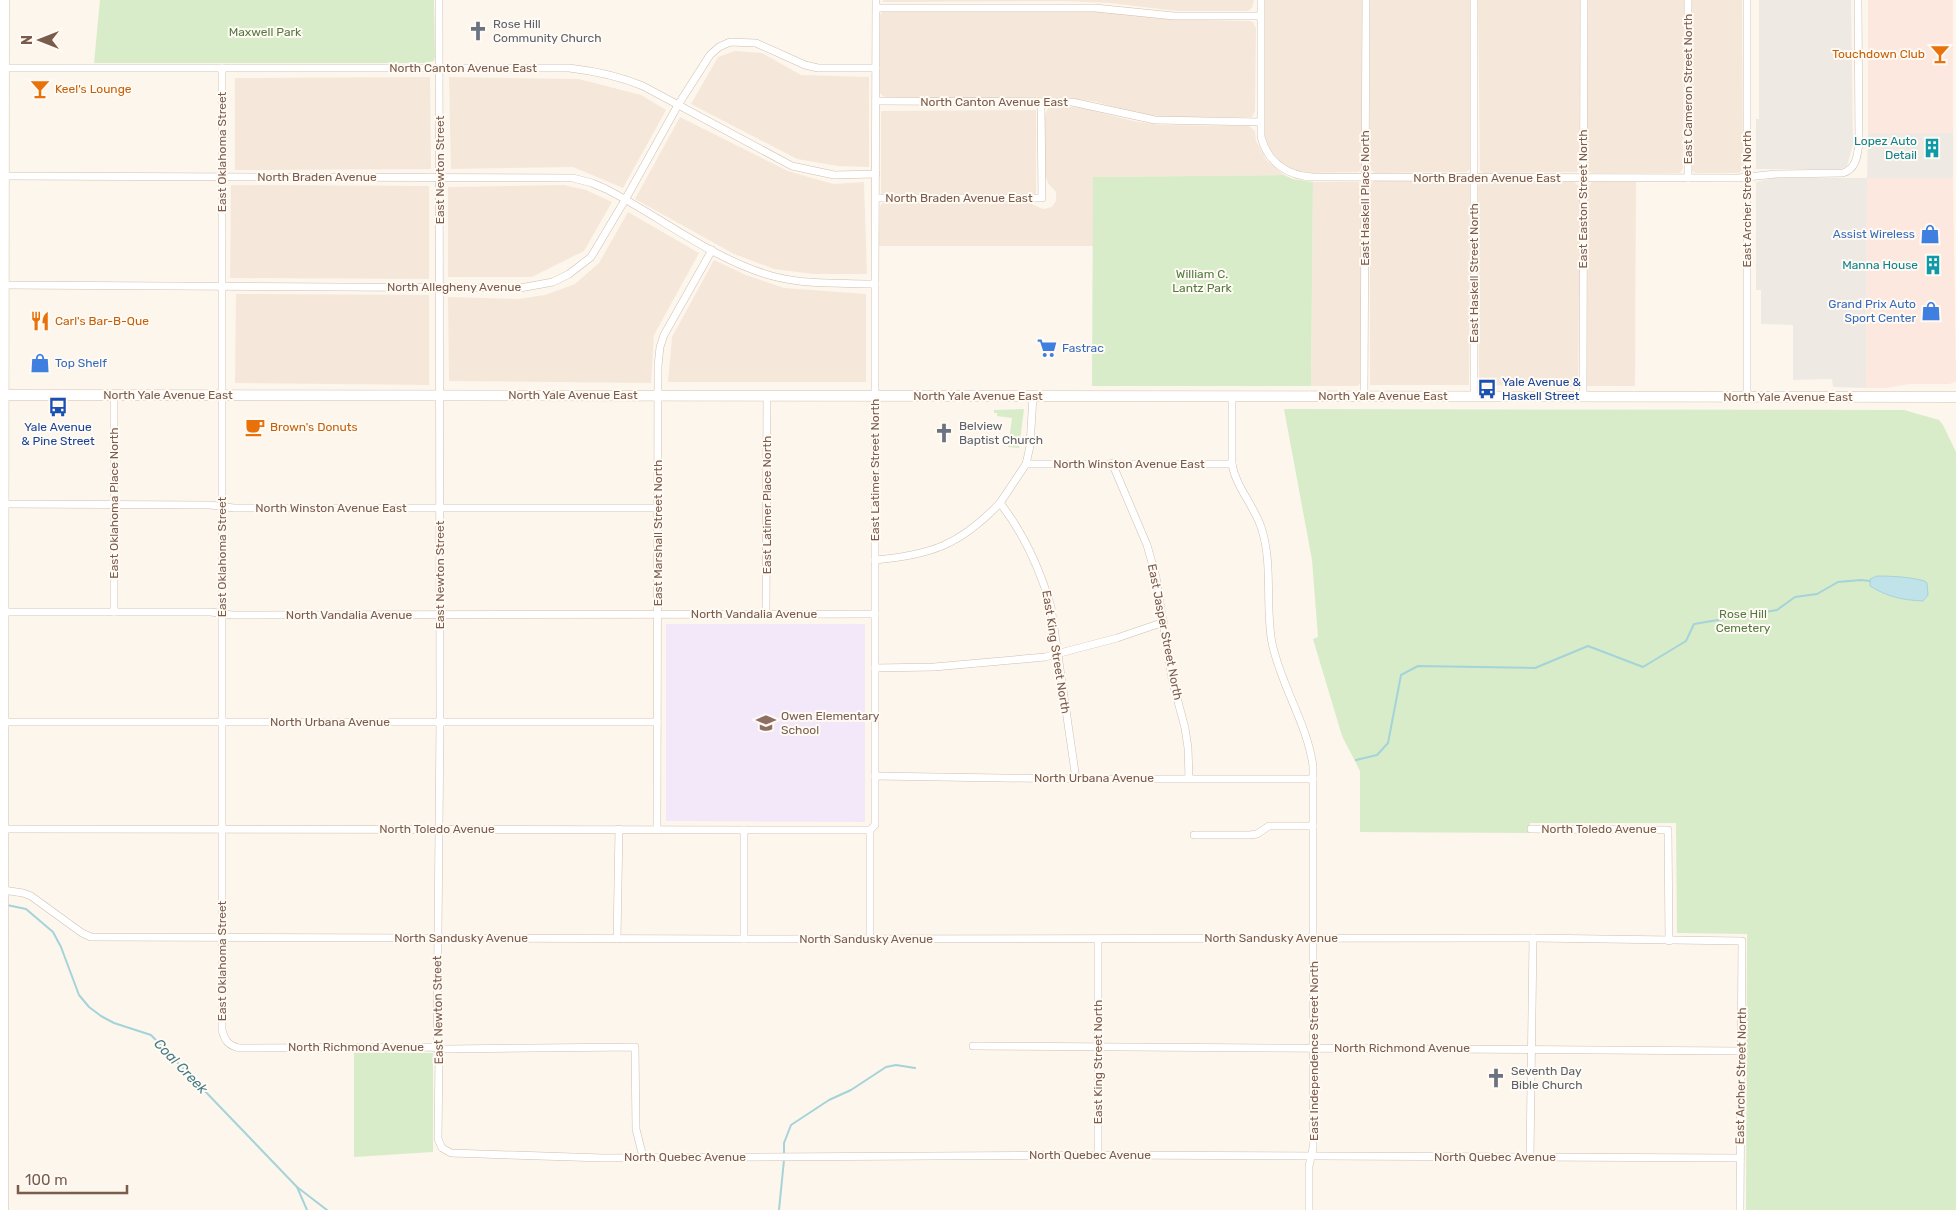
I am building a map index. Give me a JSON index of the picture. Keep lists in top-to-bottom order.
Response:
{
  "streets": {
    "main road": ["North Yale Avenue East"],
    "street": [
      "North Canton Avenue East",
      "East Cameron Street North",
      "East Oklahoma Street",
      "East Newton Street",
      "North Braden Avenue",
      "North Braden Avenue East",
      "East Haskell Place North",
      "East Easton Street North",
      "East Archer Street North",
      "East Haskell Street North",
      "North Allegheny Avenue",
      "North Winston Avenue East",
      "East Latimer Street North",
      "East Oklahoma Place North",
      "East Latimer Place North",
      "East Marshall Street North",
      "North Vandalia Avenue",
      "East Jasper Street North",
      "East King Street North",
      "North Urbana Avenue",
      "North Toledo Avenue",
      "North Sandusky Avenue",
      "North Richmond Avenue",
      "East Independence Street North",
      "North Quebec Avenue"
    ]
  },
  "crossings": [
    ["North Canton Avenue East", "East Oklahoma Street"],
    ["North Canton Avenue East", "East Newton Street"],
    ["North Canton Avenue East", "North Braden Avenue East"],
    ["North Canton Avenue East", "North Allegheny Avenue"],
    ["North Canton Avenue East", "East Latimer Street North"],
    ["East Cameron Street North", "North Braden Avenue East"],
    ["East Oklahoma Street", "North Braden Avenue"],
    ["East Oklahoma Street", "North Allegheny Avenue"],
    ["East Oklahoma Street", "North Yale Avenue East"],
    ["East Oklahoma Street", "North Winston Avenue East"],
    ["East Oklahoma Street", "North Vandalia Avenue"],
    ["East Oklahoma Street", "North Urbana Avenue"],
    ["East Oklahoma Street", "North Toledo Avenue"],
    ["East Oklahoma Street", "North Sandusky Avenue"],
    ["East Oklahoma Street", "North Richmond Avenue"],
    ["East Newton Street", "North Braden Avenue"],
    ["East Newton Street", "North Allegheny Avenue"],
    ["East Newton Street", "North Yale Avenue East"],
    ["East Newton Street", "North Winston Avenue East"],
    ["East Newton Street", "North Vandalia Avenue"],
    ["East Newton Street", "North Urbana Avenue"],
    ["East Newton Street", "North Toledo Avenue"],
    ["East Newton Street", "North Sandusky Avenue"],
    ["East Newton Street", "North Richmond Avenue"],
    ["East Newton Street", "North Quebec Avenue"],
    ["North Braden Avenue", "North Allegheny Avenue"],
    ["North Braden Avenue East", "East Haskell Place North"],
    ["North Braden Avenue East", "East Easton Street North"],
    ["North Braden Avenue East", "East Archer Street North"],
    ["North Braden Avenue East", "East Haskell Street North"],
    ["North Braden Avenue East", "East Latimer Street North"],
    ["East Haskell Place North", "North Yale Avenue East"],
    ["East Easton Street North", "North Yale Avenue East"],
    ["East Archer Street North", "North Yale Avenue East"],
    ["East Archer Street North", "North Sandusky Avenue"],
    ["East Archer Street North", "North Richmond Avenue"],
    ["East Archer Street North", "North Quebec Avenue"],
    ["East Haskell Street North", "North Yale Avenue East"],
    ["North Yale Avenue East", "East Latimer Street North"],
    ["North Yale Avenue East", "East Oklahoma Place North"],
    ["North Yale Avenue East", "East Latimer Place North"],
    ["North Yale Avenue East", "East Marshall Street North"],
    ["North Yale Avenue East", "East Independence Street North"],
    ["North Winston Avenue East", "East Oklahoma Place North"],
    ["North Winston Avenue East", "East Marshall Street North"],
    ["North Winston Avenue East", "East Jasper Street North"],
    ["North Winston Avenue East", "East Independence Street North"],
    ["East Latimer Street North", "North Vandalia Avenue"],
    ["East Latimer Street North", "North Urbana Avenue"],
    ["East Latimer Street North", "North Toledo Avenue"],
    ["East Latimer Street North", "North Sandusky Avenue"],
    ["East Oklahoma Place North", "North Vandalia Avenue"],
    ["East Latimer Place North", "North Vandalia Avenue"],
    ["East Marshall Street North", "North Vandalia Avenue"],
    ["East Marshall Street North", "North Urbana Avenue"],
    ["East Marshall Street North", "North Toledo Avenue"],
    ["East Jasper Street North", "North Urbana Avenue"],
    ["East King Street North", "North Urbana Avenue"],
    ["East King Street North", "North Sandusky Avenue"],
    ["East King Street North", "North Richmond Avenue"],
    ["East King Street North", "North Quebec Avenue"],
    ["North Urbana Avenue", "East Independence Street North"],
    ["North Toledo Avenue", "North Sandusky Avenue"],
    ["North Sandusky Avenue", "East Independence Street North"],
    ["North Richmond Avenue", "East Independence Street North"],
    ["North Richmond Avenue", "North Quebec Avenue"],
    ["East Independence Street North", "North Quebec Avenue"]
  ],
  "water": ["Coal Creek"],
  "parks": ["Maxwell Park", "William C. Lantz Park", "Rose Hill Cemetery"],
  "places": {
    "church": ["Rose Hill Community Church", "Belview Baptist Church", "Seventh Day Bible Church"],
    "bar": ["Touchdown Club", "Keel's Lounge"],
    "building": ["Lopez Auto Detail", "Manna House"],
    "shop": ["Assist Wireless", "Grand Prix Auto Sport Center", "Top Shelf"],
    "restaurant": ["Carl's Bar-B-Que"],
    "supermarket": ["Fastrac"],
    "bus stop": ["Yale Avenue & Haskell Street", "Yale Avenue & Pine Street"],
    "cafe": ["Brown's Donuts"],
    "school or university": ["Owen Elementary School"]
  },
  "scale_bar": "100 m",
  "north": "left"
}
